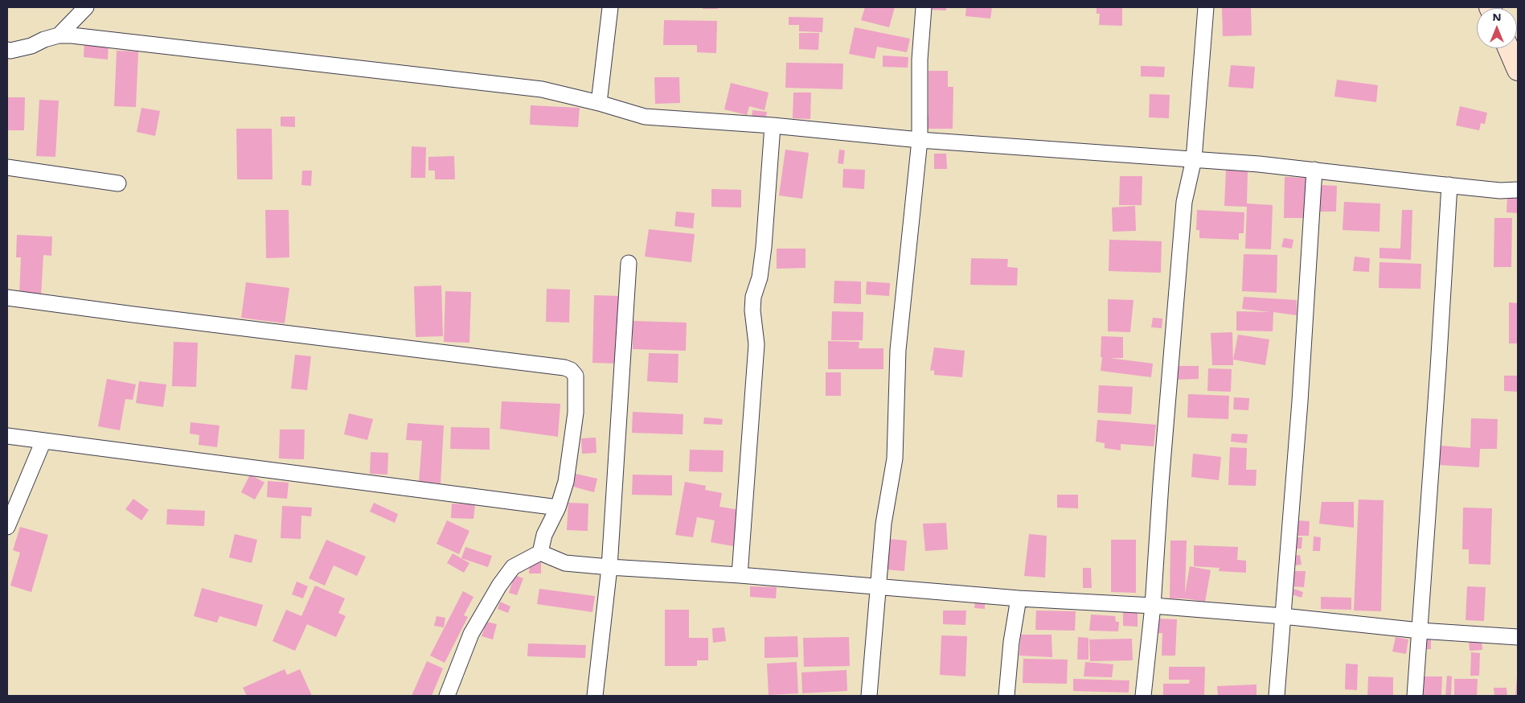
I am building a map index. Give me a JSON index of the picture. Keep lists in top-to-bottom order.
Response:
{
  "north": "top"
}
